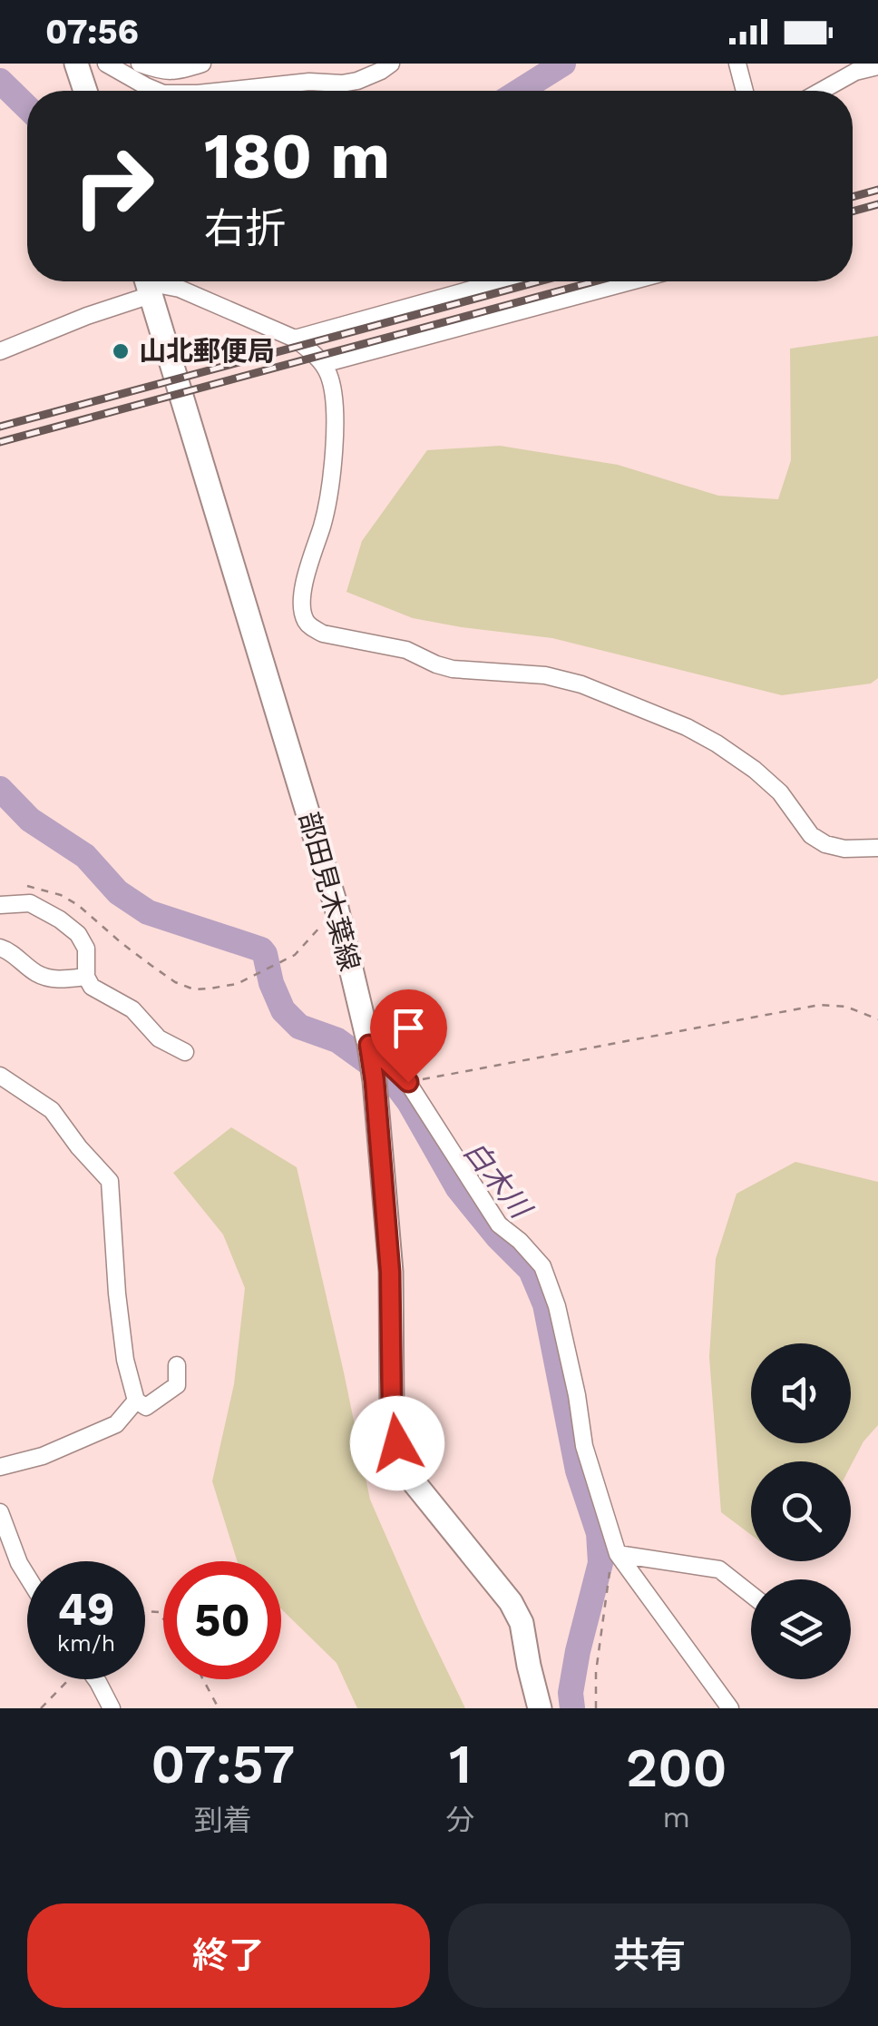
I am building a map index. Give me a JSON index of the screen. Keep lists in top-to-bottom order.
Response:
{
  "streets": {
    "main road": ["部田見木葉線"]
  },
  "water": ["白木川"],
  "places": ["山北郵便局"],
  "page": {
    "status": "07:56",
    "turn": ["180 m", "右折"],
    "speed": "49 km/h",
    "limit": "50",
    "eta": [
      "07:57",
      "到着",
      "1",
      "分",
      "200",
      "m"
    ],
    "buttons": ["終了", "共有"]
  }
}
